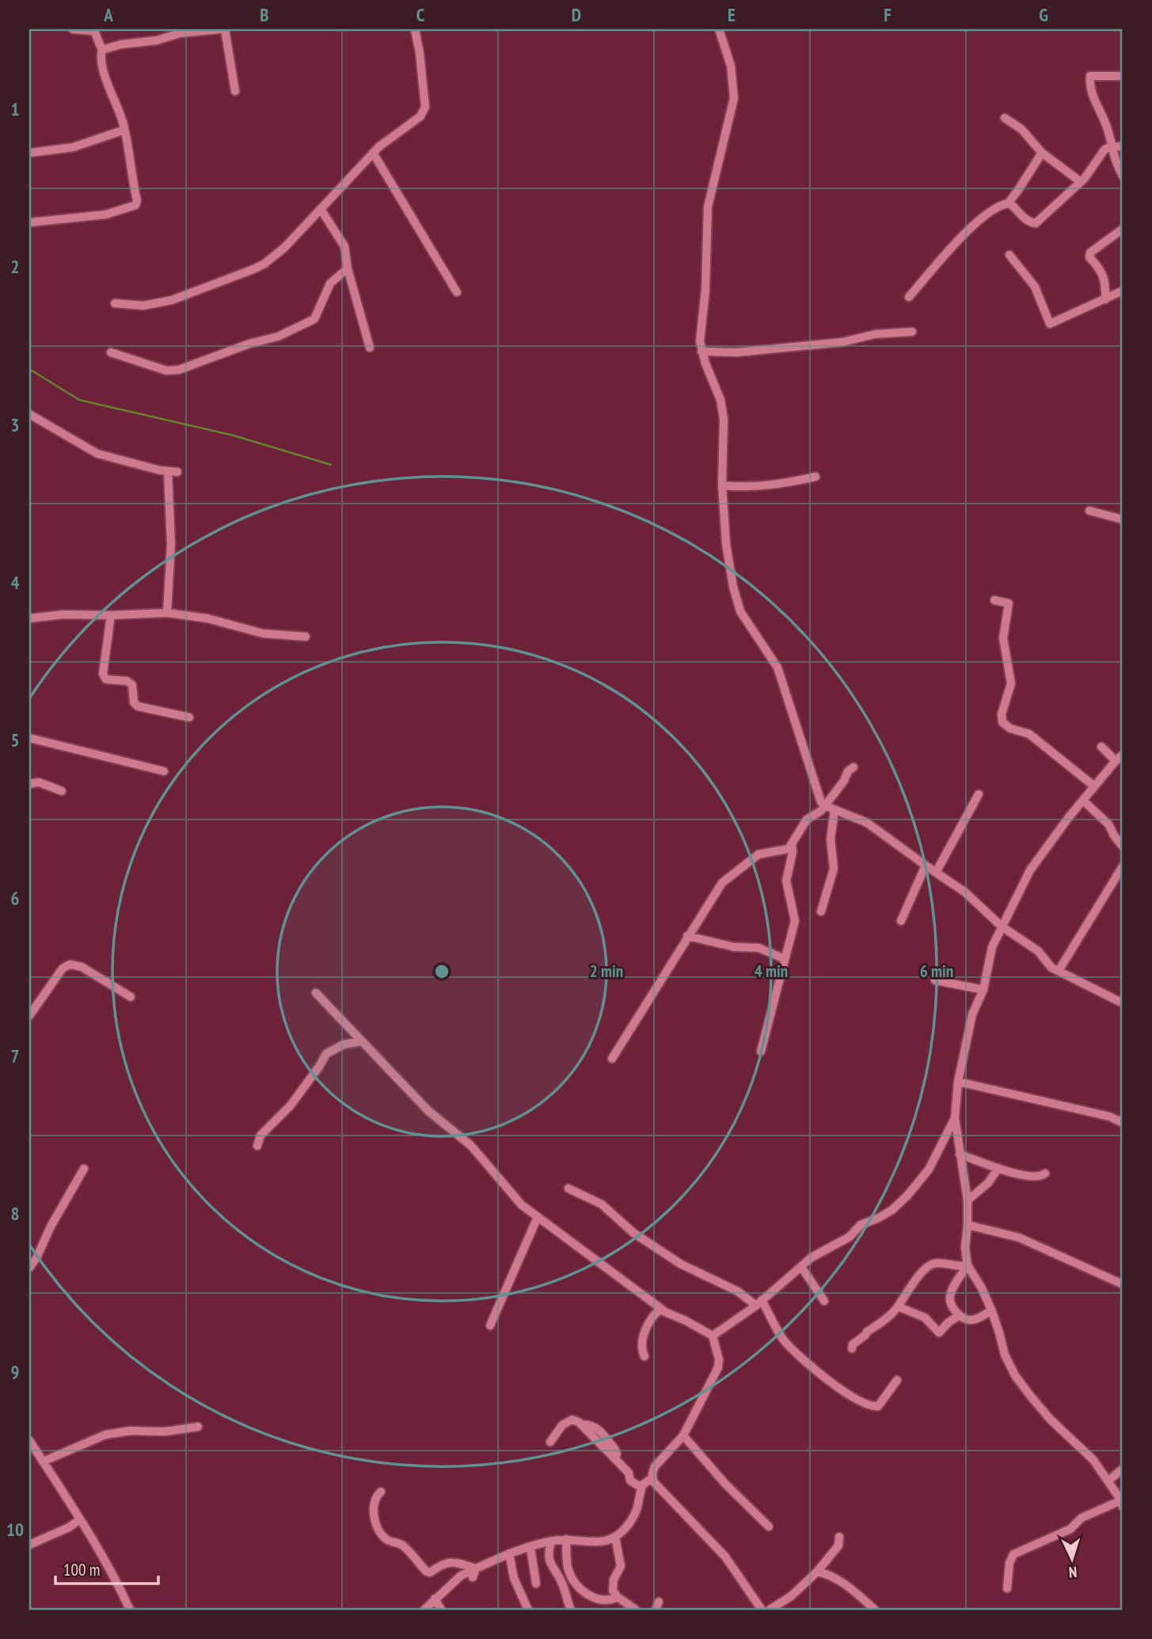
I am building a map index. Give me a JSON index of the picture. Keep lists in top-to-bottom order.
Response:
{
  "scale_bar": "100 m",
  "north": "bottom",
  "grid": {
    "columns": [
      "A",
      "B",
      "C",
      "D",
      "E",
      "F",
      "G"
    ],
    "rows": [
      "1",
      "2",
      "3",
      "4",
      "5",
      "6",
      "7",
      "8",
      "9",
      "10"
    ]
  },
  "rings": ["2 min", "4 min", "6 min"]
}
